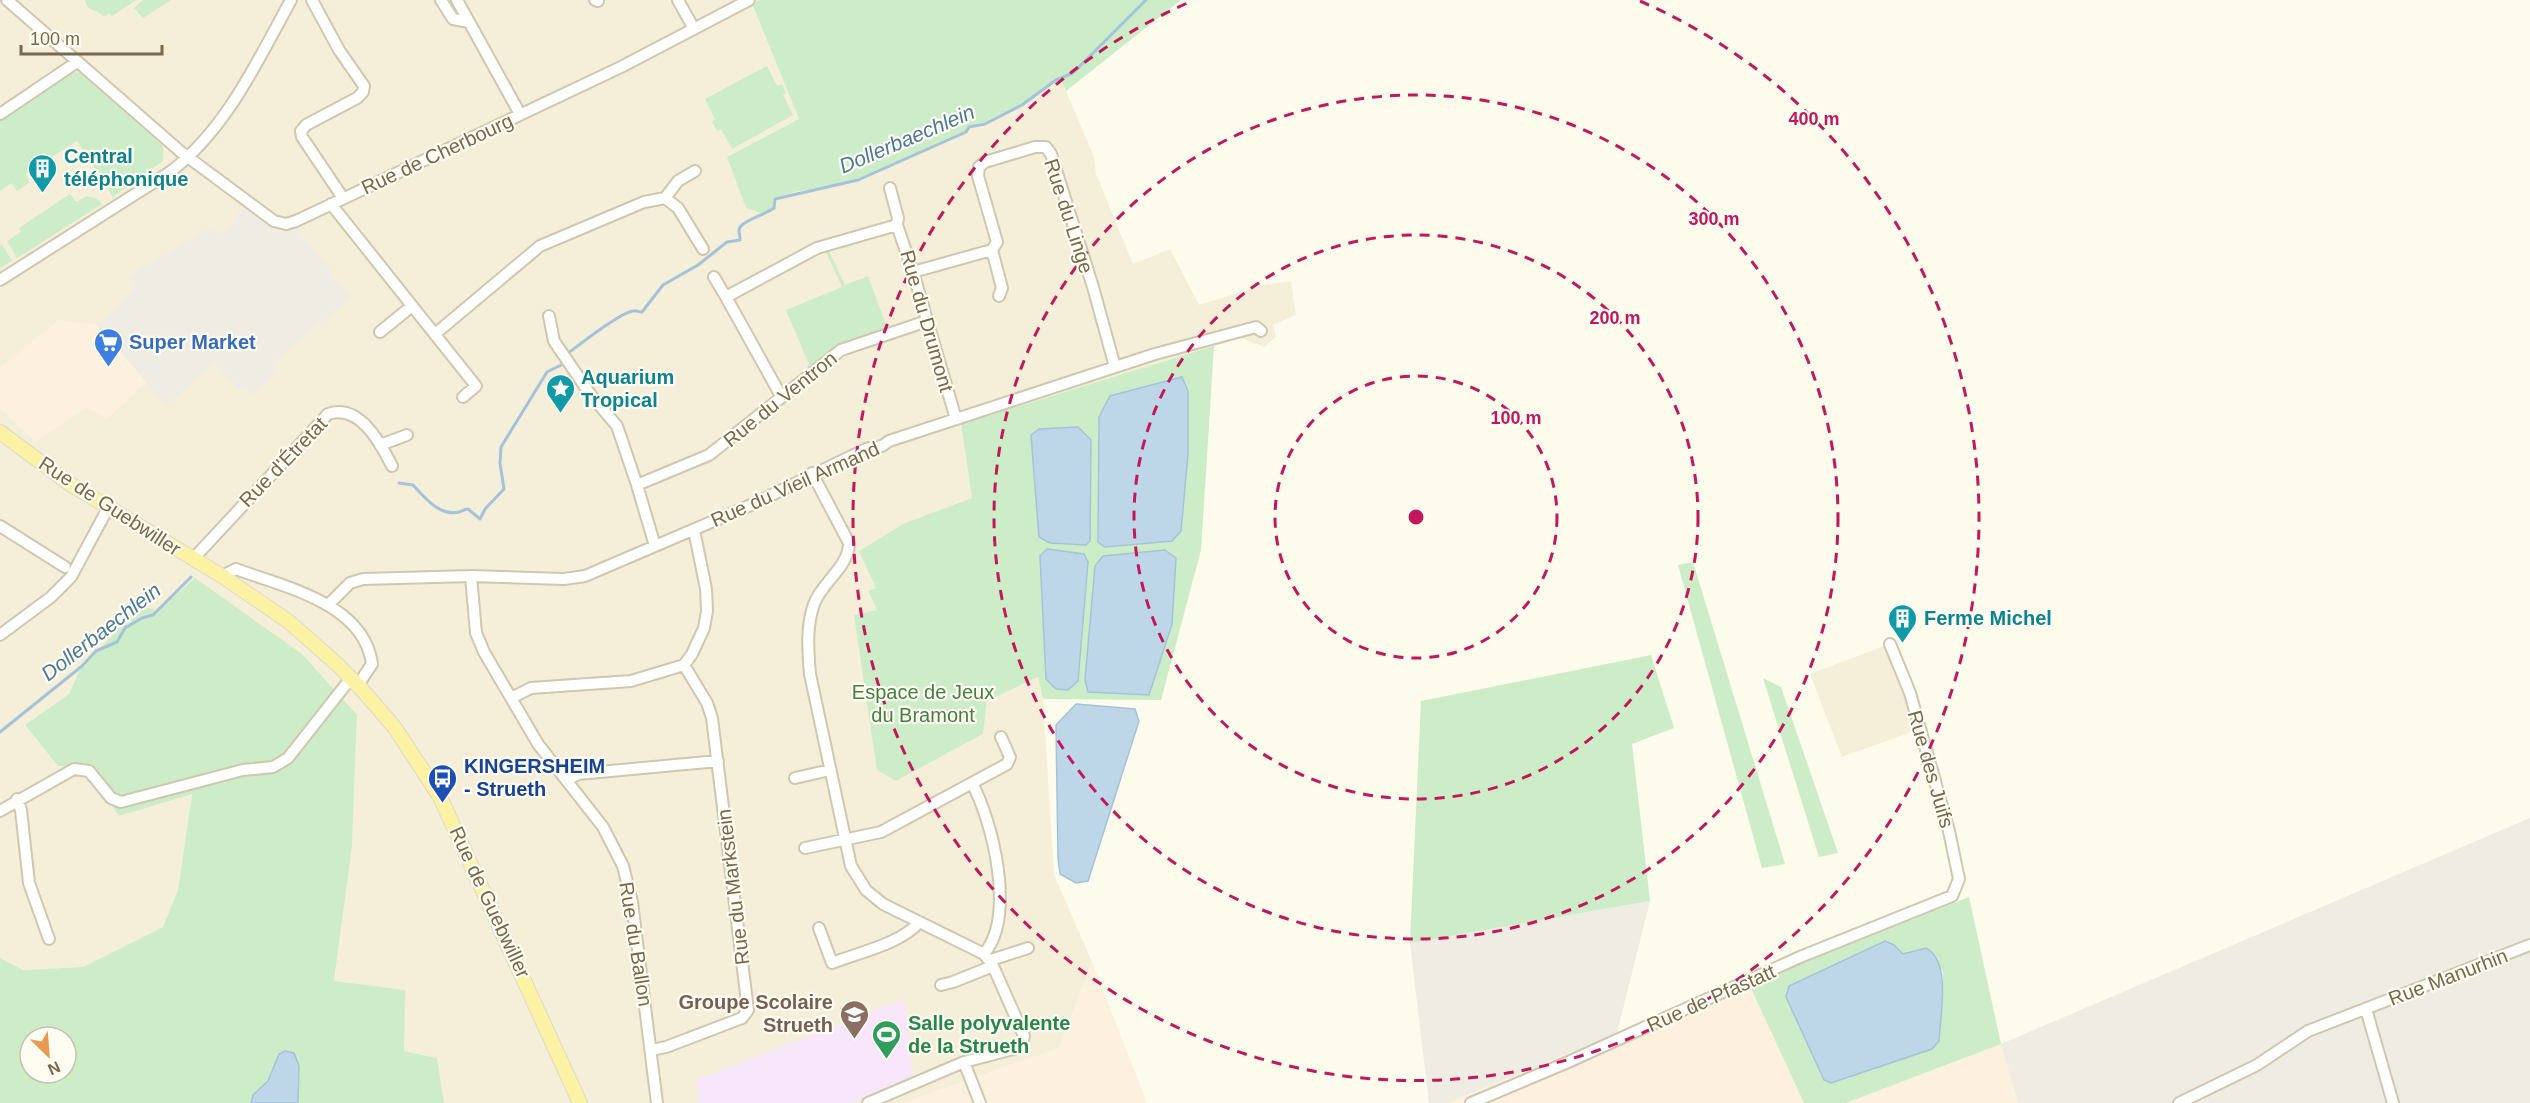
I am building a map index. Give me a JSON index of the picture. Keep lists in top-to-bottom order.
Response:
{
  "streets": {
    "main road": ["Rue de Guebwiller"],
    "street": [
      "Rue de Cherbourg",
      "Rue du Linge",
      "Rue du Drumont",
      "Rue du Ventron",
      "Rue d'Étretat",
      "Rue du Vieil Armand",
      "Rue des Juifs",
      "Rue du Markstein",
      "Rue du Ballon",
      "Rue Manurhin",
      "Rue de Pfastatt"
    ]
  },
  "crossings": [
    ["Rue du Linge", "Rue du Vieil Armand"],
    ["Rue du Drumont", "Rue du Ventron"],
    ["Rue du Drumont", "Rue du Vieil Armand"],
    ["Rue d'Étretat", "Rue de Guebwiller"],
    ["Rue du Vieil Armand", "Rue du Ballon"],
    ["Rue des Juifs", "Rue de Pfastatt"],
    ["Rue du Markstein", "Rue du Ballon"]
  ],
  "water": ["Dollerbaechlein"],
  "parks": ["Espace de Jeux du Bramont"],
  "places": {
    "building": ["Central téléphonique", "Ferme Michel"],
    "supermarket": ["Super Market"],
    "place": ["Aquarium Tropical"],
    "bus stop": ["KINGERSHEIM - Strueth"],
    "school or university": ["Groupe Scolaire Strueth"],
    "sports": ["Salle polyvalente de la Strueth"]
  },
  "scale_bar": "100 m",
  "north": "bottom right",
  "rings": [
    "400 m",
    "300 m",
    "200 m",
    "100 m"
  ]
}
